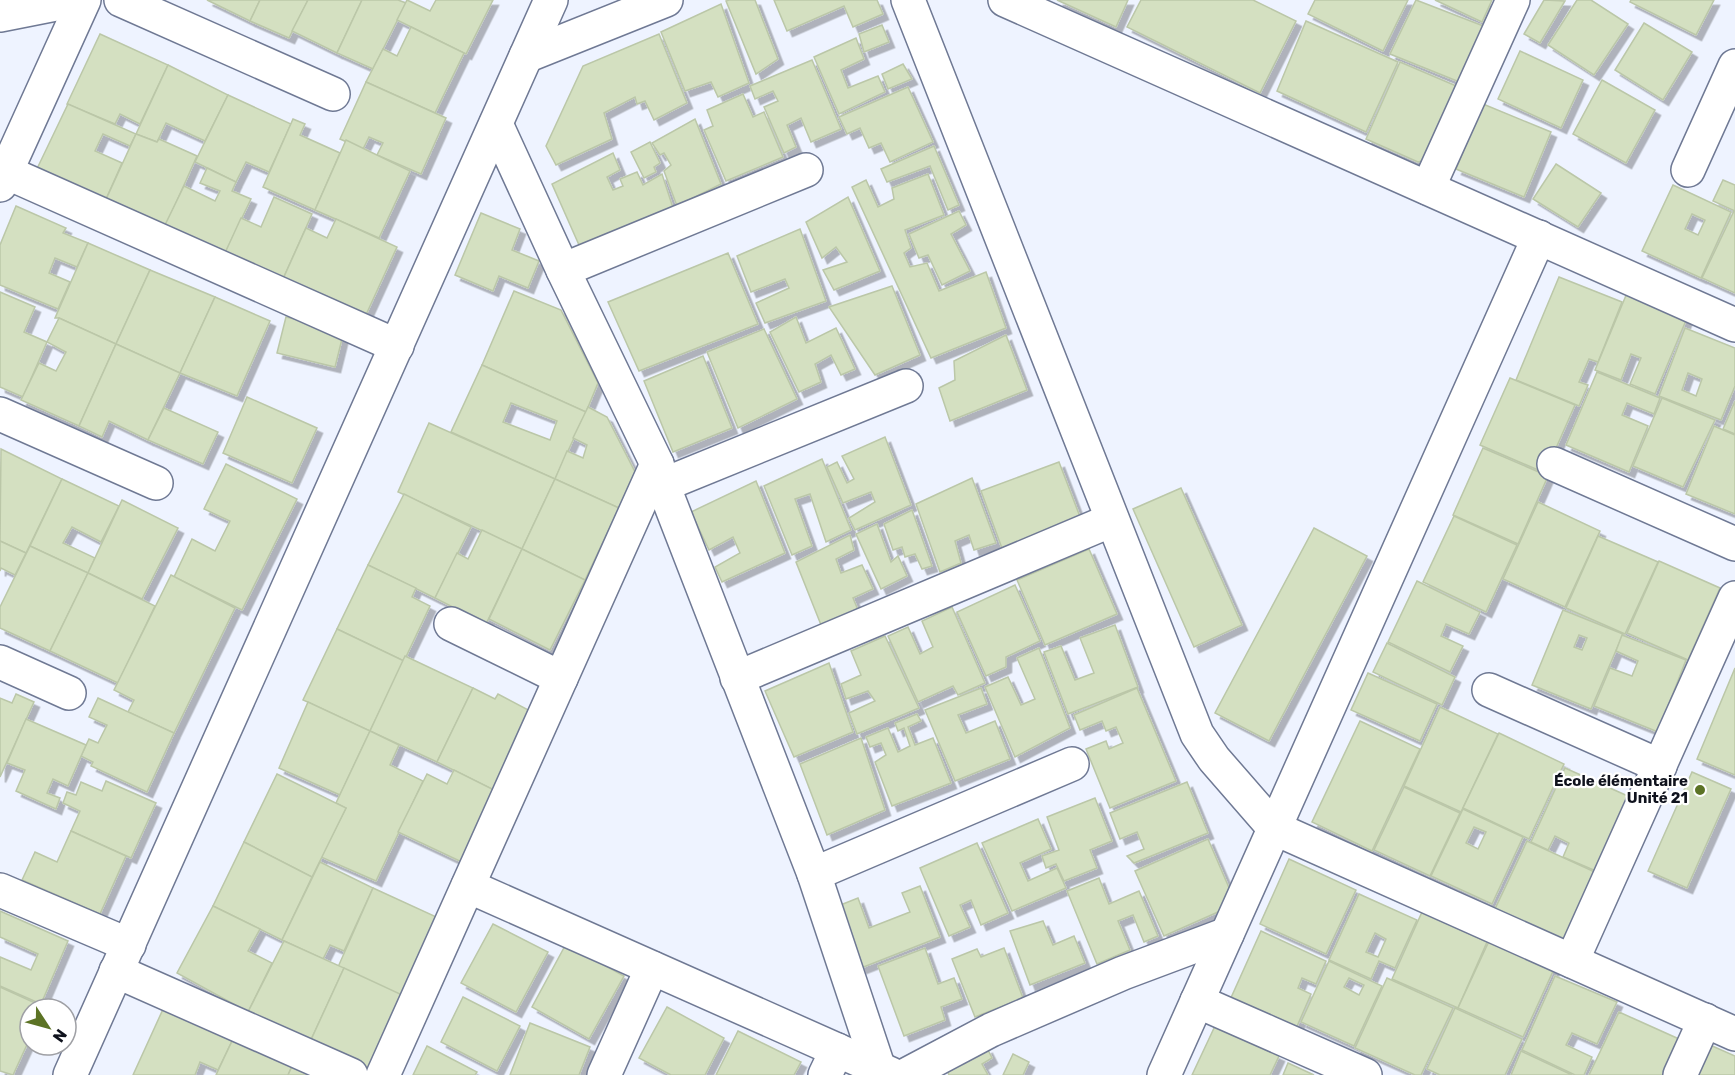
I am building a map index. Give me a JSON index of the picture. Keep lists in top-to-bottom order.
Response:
{
  "places": ["École élémentaire Unité 21"],
  "north": "bottom right"
}
